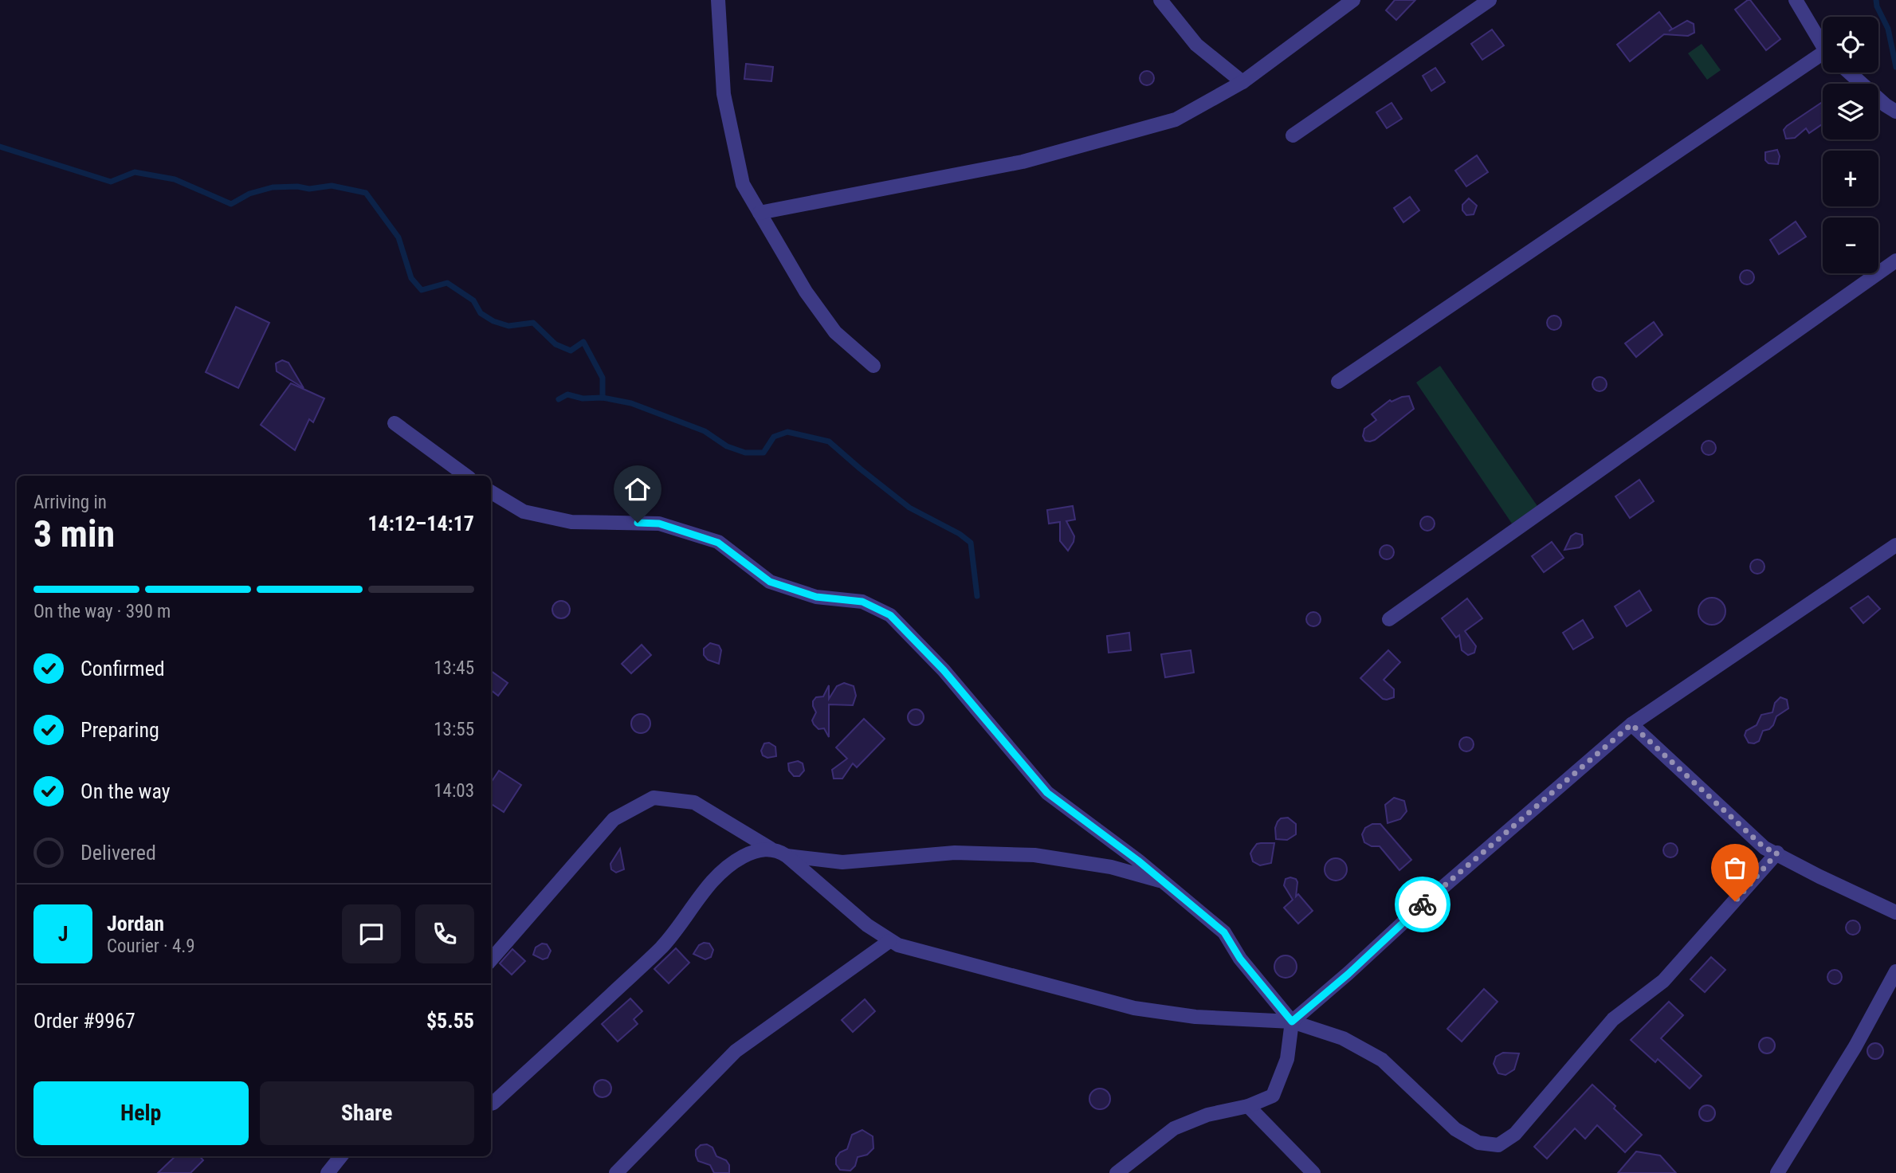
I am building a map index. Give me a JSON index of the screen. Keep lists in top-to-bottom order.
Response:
{
  "page": {
    "map_buttons": ["+", "−"],
    "heading": ["3 min", "Arriving in", "14:12–14:17"],
    "panel": [
      "Jordan",
      "Courier · 4.9",
      "Order #9967",
      "$5.55"
    ],
    "bar": "On the way · 390 m",
    "list": [
      ["Confirmed", "13:45"],
      ["Preparing", "13:55"],
      ["On the way", "14:03"],
      "Delivered"
    ],
    "round": "J",
    "buttons": ["Help", "Share"]
  }
}
